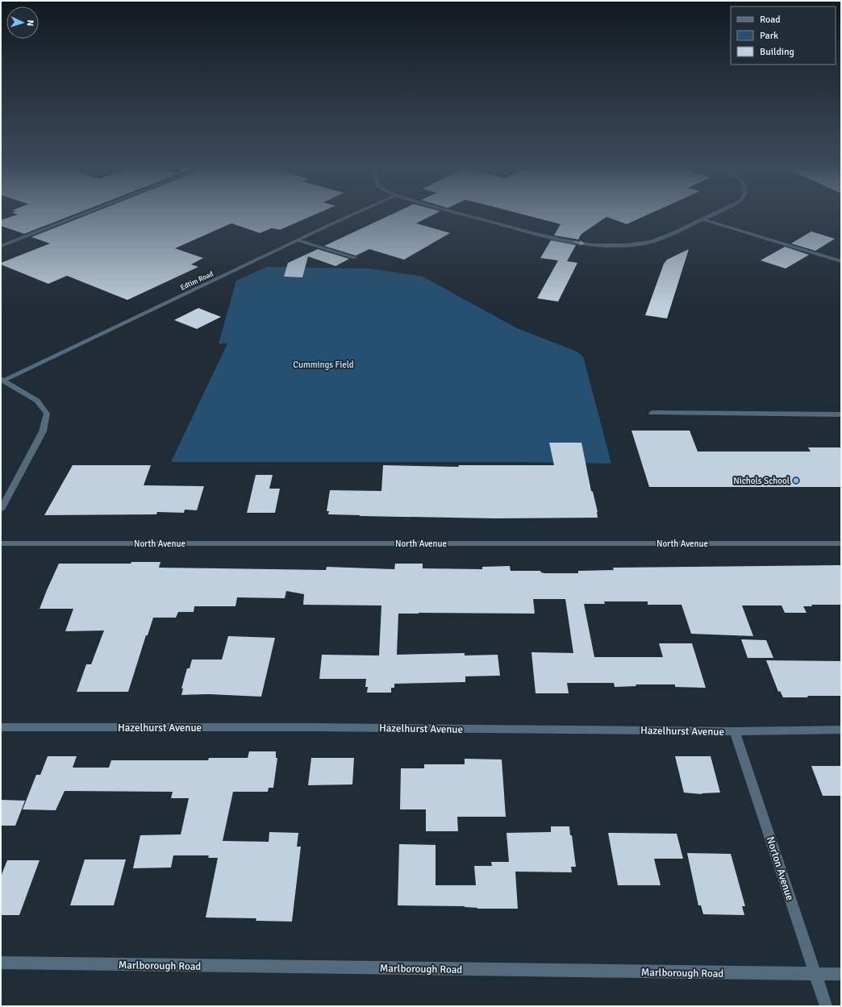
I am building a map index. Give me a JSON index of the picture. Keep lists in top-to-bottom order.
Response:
{
  "streets": {
    "street": [
      "Edtim Road",
      "North Avenue",
      "Hazelhurst Avenue",
      "Norton Avenue",
      "Marlborough Road"
    ]
  },
  "crossings": [
    ["Hazelhurst Avenue", "Norton Avenue"],
    ["Norton Avenue", "Marlborough Road"]
  ],
  "parks": ["Cummings Field"],
  "places": ["Nichols School"],
  "legend": ["Road", "Park", "Building"],
  "north": "right"
}
